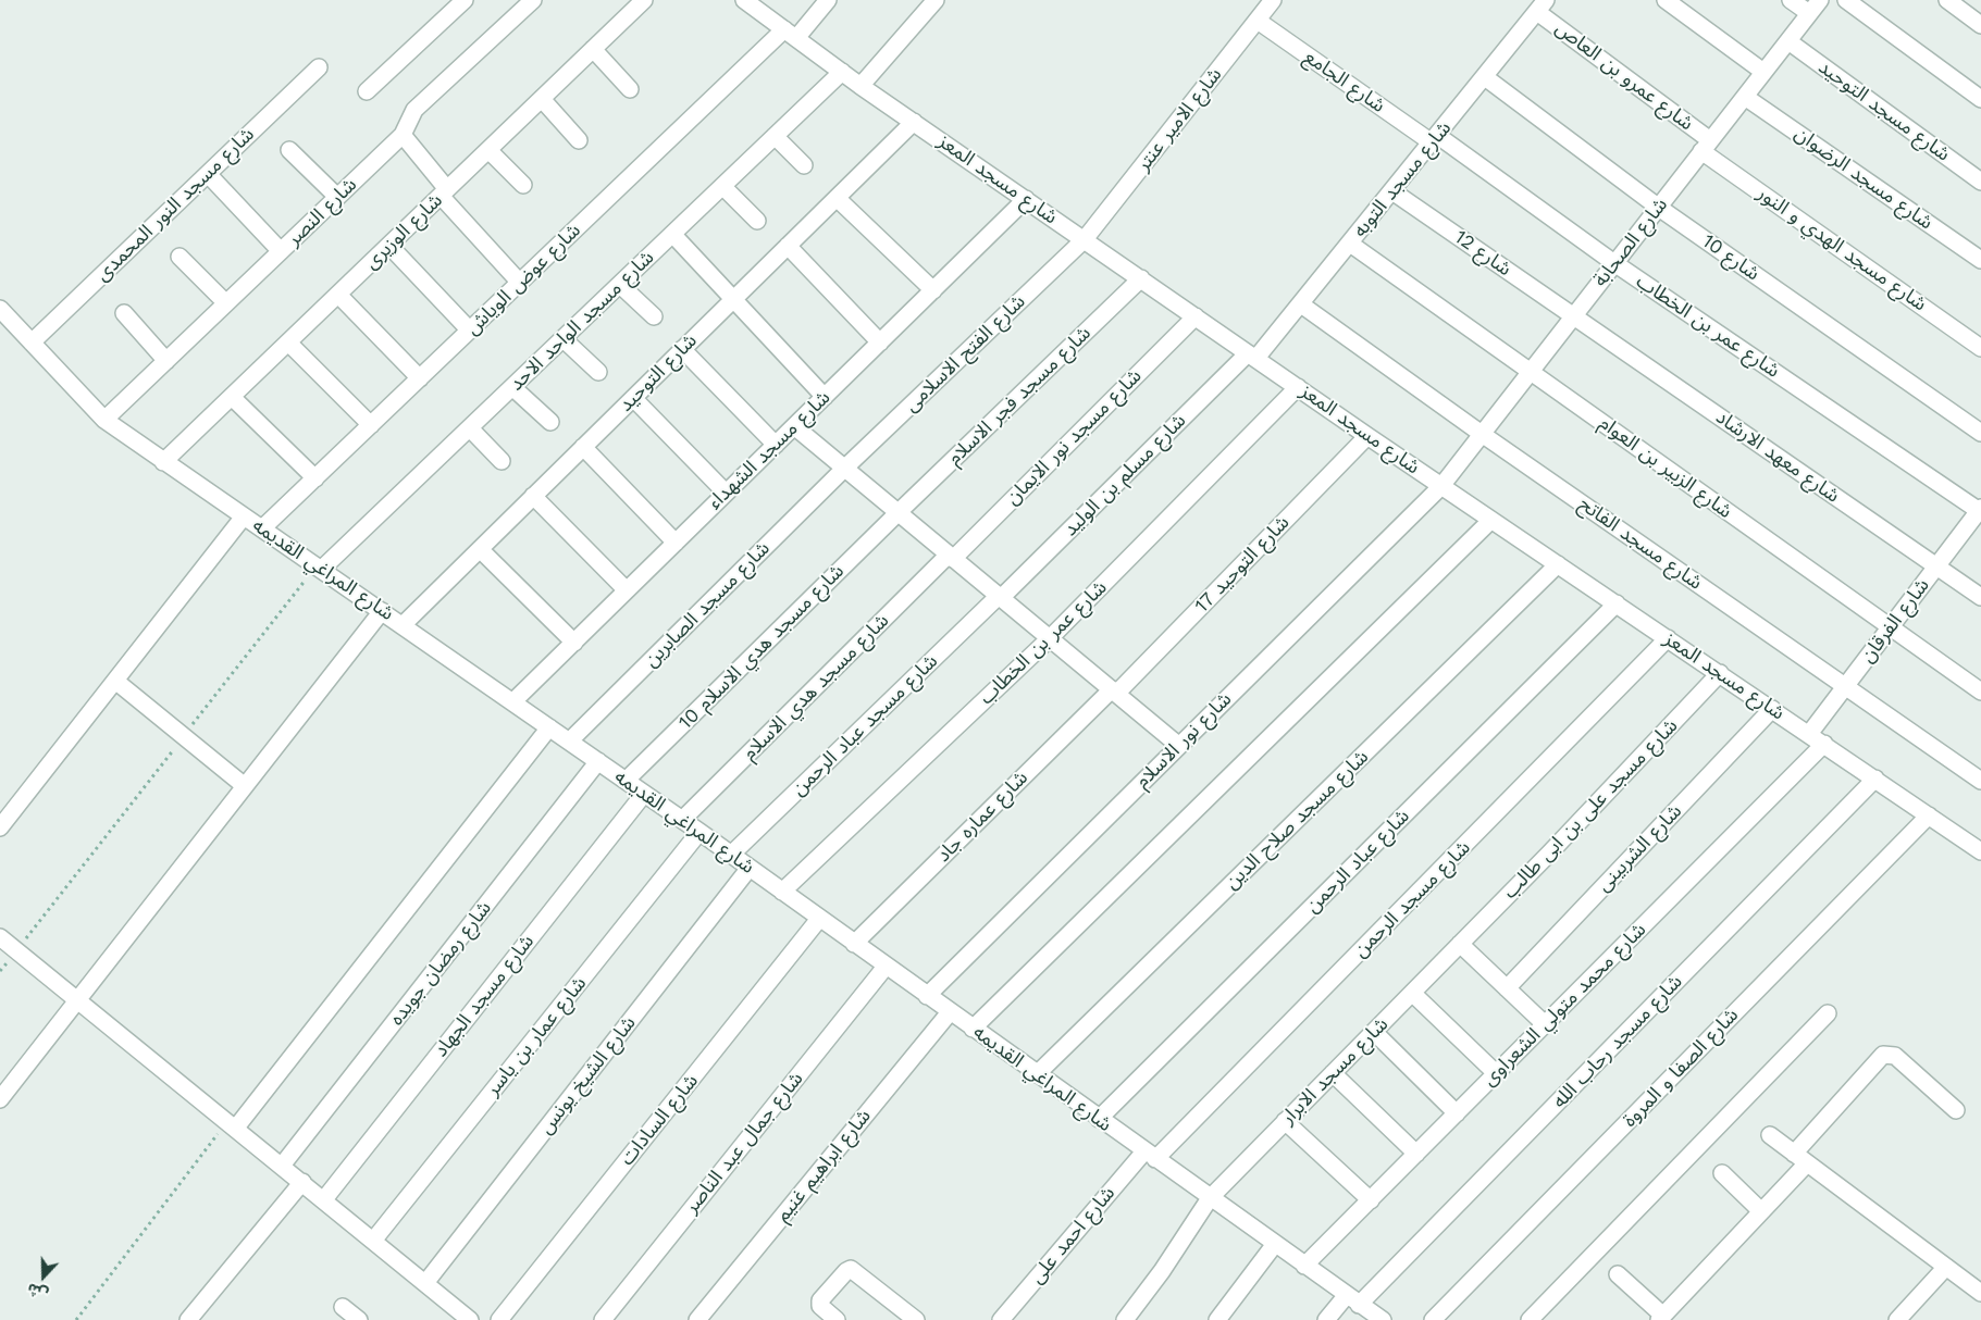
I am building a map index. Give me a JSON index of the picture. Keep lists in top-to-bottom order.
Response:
{
  "streets": {
    "street": [
      "شارع عمرو بن العاص",
      "شارع الجامع",
      "شارع مسجد التوحيد",
      "شارع الامير عنتر",
      "شارع مسجد الرضوان",
      "شارع مسجد المعز",
      "شارع مسجد التوبه",
      "شارع مسجد النور المحمدى",
      "شارع النصر",
      "شارع الوزيرى",
      "شارع الصحابة",
      "شارع مسجد الهدي و النور",
      "شارع 12",
      "شارع 10",
      "شارع عوض الوياش",
      "شارع مسجد الواحد الاحد",
      "شارع عمر بن الخطاب",
      "شارع الفتح الاسلامى",
      "شارع التوحيد",
      "شارع مسجد فجر الاسلام",
      "شارع مسجد نور الايمان",
      "شارع مسجد الشهداء",
      "شارع معهد الارشاد",
      "شارع الزبير بن العوام",
      "شارع مسلم بن الوليد",
      "شارع مسجد الفاتح",
      "شارع التوحيد 17",
      "شارع المراغي القديمه",
      "شارع مسجد الصابرين",
      "شارع الفرقان",
      "شارع مسجد هدي الاسلام 10",
      "شارع مسجد هدي الاسلام",
      "شارع مسجد عباد الرحمن",
      "شارع نور الاسلام",
      "شارع مسجد على بن ابى طالب",
      "شارع عماره جاد",
      "شارع مسجد صلاح الدين",
      "شارع الشربينى",
      "شارع عباد الرحمن",
      "شارع مسجد الرحمن",
      "شارع رمضان جويده",
      "شارع مسجد الجهاد",
      "شارع محمد متولي الشعراوى",
      "شارع عمار بن ياسر",
      "شارع مسجد رحاب الله",
      "شارع الصفا و المروة",
      "شارع مسجد الابرار",
      "شارع الشيخ يونس",
      "شارع السادات",
      "شارع جمال عبد الناصر",
      "شارع ابراهيم غنيم",
      "شارع احمد على"
    ]
  },
  "crossings": [
    ["شارع عمرو بن العاص", "شارع مسجد التوبه"],
    ["شارع عمرو بن العاص", "شارع الصحابة"],
    ["شارع عمرو بن العاص", "شارع مسجد الهدي و النور"],
    ["شارع الجامع", "شارع الامير عنتر"],
    ["شارع الجامع", "شارع مسجد التوبه"],
    ["شارع الجامع", "شارع عمر بن الخطاب"],
    ["شارع مسجد التوحيد", "شارع الصحابة"],
    ["شارع الامير عنتر", "شارع مسجد المعز"],
    ["شارع الامير عنتر", "شارع الفتح الاسلامى"],
    ["شارع مسجد الرضوان", "شارع الصحابة"],
    ["شارع مسجد المعز", "شارع مسجد التوبه"],
    ["شارع مسجد المعز", "شارع الصحابة"],
    ["شارع مسجد المعز", "شارع عوض الوياش"],
    ["شارع مسجد المعز", "شارع مسجد الواحد الاحد"],
    ["شارع مسجد المعز", "شارع عمر بن الخطاب"],
    ["شارع مسجد المعز", "شارع الفتح الاسلامى"],
    ["شارع مسجد المعز", "شارع التوحيد"],
    ["شارع مسجد المعز", "شارع مسجد فجر الاسلام"],
    ["شارع مسجد المعز", "شارع مسجد نور الايمان"],
    ["شارع مسجد المعز", "شارع مسجد الشهداء"],
    ["شارع مسجد المعز", "شارع مسلم بن الوليد"],
    ["شارع مسجد المعز", "شارع التوحيد 17"],
    ["شارع مسجد المعز", "شارع الفرقان"],
    ["شارع مسجد المعز", "شارع نور الاسلام"],
    ["شارع مسجد المعز", "شارع مسجد على بن ابى طالب"],
    ["شارع مسجد المعز", "شارع مسجد صلاح الدين"],
    ["شارع مسجد المعز", "شارع الشربينى"],
    ["شارع مسجد المعز", "شارع عباد الرحمن"],
    ["شارع مسجد المعز", "شارع مسجد الرحمن"],
    ["شارع مسجد المعز", "شارع محمد متولي الشعراوى"],
    ["شارع مسجد المعز", "شارع مسجد رحاب الله"],
    ["شارع مسجد المعز", "شارع الصفا و المروة"],
    ["شارع مسجد التوبه", "شارع 12"],
    ["شارع مسجد التوبه", "شارع 10"],
    ["شارع مسجد التوبه", "شارع عمر بن الخطاب"],
    ["شارع مسجد التوبه", "شارع الزبير بن العوام"],
    ["شارع مسجد التوبه", "شارع مسلم بن الوليد"],
    ["شارع مسجد التوبه", "شارع مسجد الفاتح"],
    ["شارع مسجد النور المحمدى", "شارع المراغي القديمه"],
    ["شارع النصر", "شارع المراغي القديمه"],
    ["شارع الوزيرى", "شارع المراغي القديمه"],
    ["شارع الصحابة", "شارع مسجد الهدي و النور"],
    ["شارع الصحابة", "شارع 12"],
    ["شارع الصحابة", "شارع 10"],
    ["شارع الصحابة", "شارع عمر بن الخطاب"],
    ["شارع الصحابة", "شارع معهد الارشاد"],
    ["شارع الصحابة", "شارع الزبير بن العوام"],
    ["شارع الصحابة", "شارع مسجد الفاتح"],
    ["شارع الصحابة", "شارع نور الاسلام"],
    ["شارع 12", "شارع معهد الارشاد"],
    ["شارع عوض الوياش", "شارع المراغي القديمه"],
    ["شارع مسجد الواحد الاحد", "شارع المراغي القديمه"],
    ["شارع عمر بن الخطاب", "شارع المراغي القديمه"],
    ["شارع عمر بن الخطاب", "شارع الفرقان"],
    ["شارع الفتح الاسلامى", "شارع مسجد الصابرين"],
    ["شارع التوحيد", "شارع المراغي القديمه"],
    ["شارع مسجد فجر الاسلام", "شارع مسجد هدي الاسلام 10"],
    ["شارع مسجد نور الايمان", "شارع مسجد هدي الاسلام"],
    ["شارع مسجد الشهداء", "شارع المراغي القديمه"],
    ["شارع معهد الارشاد", "شارع الفرقان"],
    ["شارع الزبير بن العوام", "شارع الفرقان"],
    ["شارع مسلم بن الوليد", "شارع مسجد عباد الرحمن"],
    ["شارع مسجد الفاتح", "شارع الفرقان"],
    ["شارع التوحيد 17", "شارع عماره جاد"],
    ["شارع المراغي القديمه", "شارع مسجد الصابرين"],
    ["شارع المراغي القديمه", "شارع مسجد هدي الاسلام 10"],
    ["شارع المراغي القديمه", "شارع مسجد هدي الاسلام"],
    ["شارع المراغي القديمه", "شارع مسجد عباد الرحمن"],
    ["شارع المراغي القديمه", "شارع نور الاسلام"],
    ["شارع المراغي القديمه", "شارع عماره جاد"],
    ["شارع المراغي القديمه", "شارع مسجد صلاح الدين"],
    ["شارع المراغي القديمه", "شارع عباد الرحمن"],
    ["شارع المراغي القديمه", "شارع مسجد الرحمن"],
    ["شارع المراغي القديمه", "شارع رمضان جويده"],
    ["شارع المراغي القديمه", "شارع مسجد الجهاد"],
    ["شارع المراغي القديمه", "شارع محمد متولي الشعراوى"],
    ["شارع المراغي القديمه", "شارع عمار بن ياسر"],
    ["شارع المراغي القديمه", "شارع مسجد رحاب الله"],
    ["شارع المراغي القديمه", "شارع مسجد الابرار"],
    ["شارع المراغي القديمه", "شارع الشيخ يونس"],
    ["شارع المراغي القديمه", "شارع السادات"],
    ["شارع المراغي القديمه", "شارع جمال عبد الناصر"],
    ["شارع المراغي القديمه", "شارع ابراهيم غنيم"],
    ["شارع المراغي القديمه", "شارع احمد على"],
    ["شارع مسجد على بن ابى طالب", "شارع مسجد الابرار"],
    ["شارع مسجد الرحمن", "شارع احمد على"]
  ],
  "north": "bottom"
}
